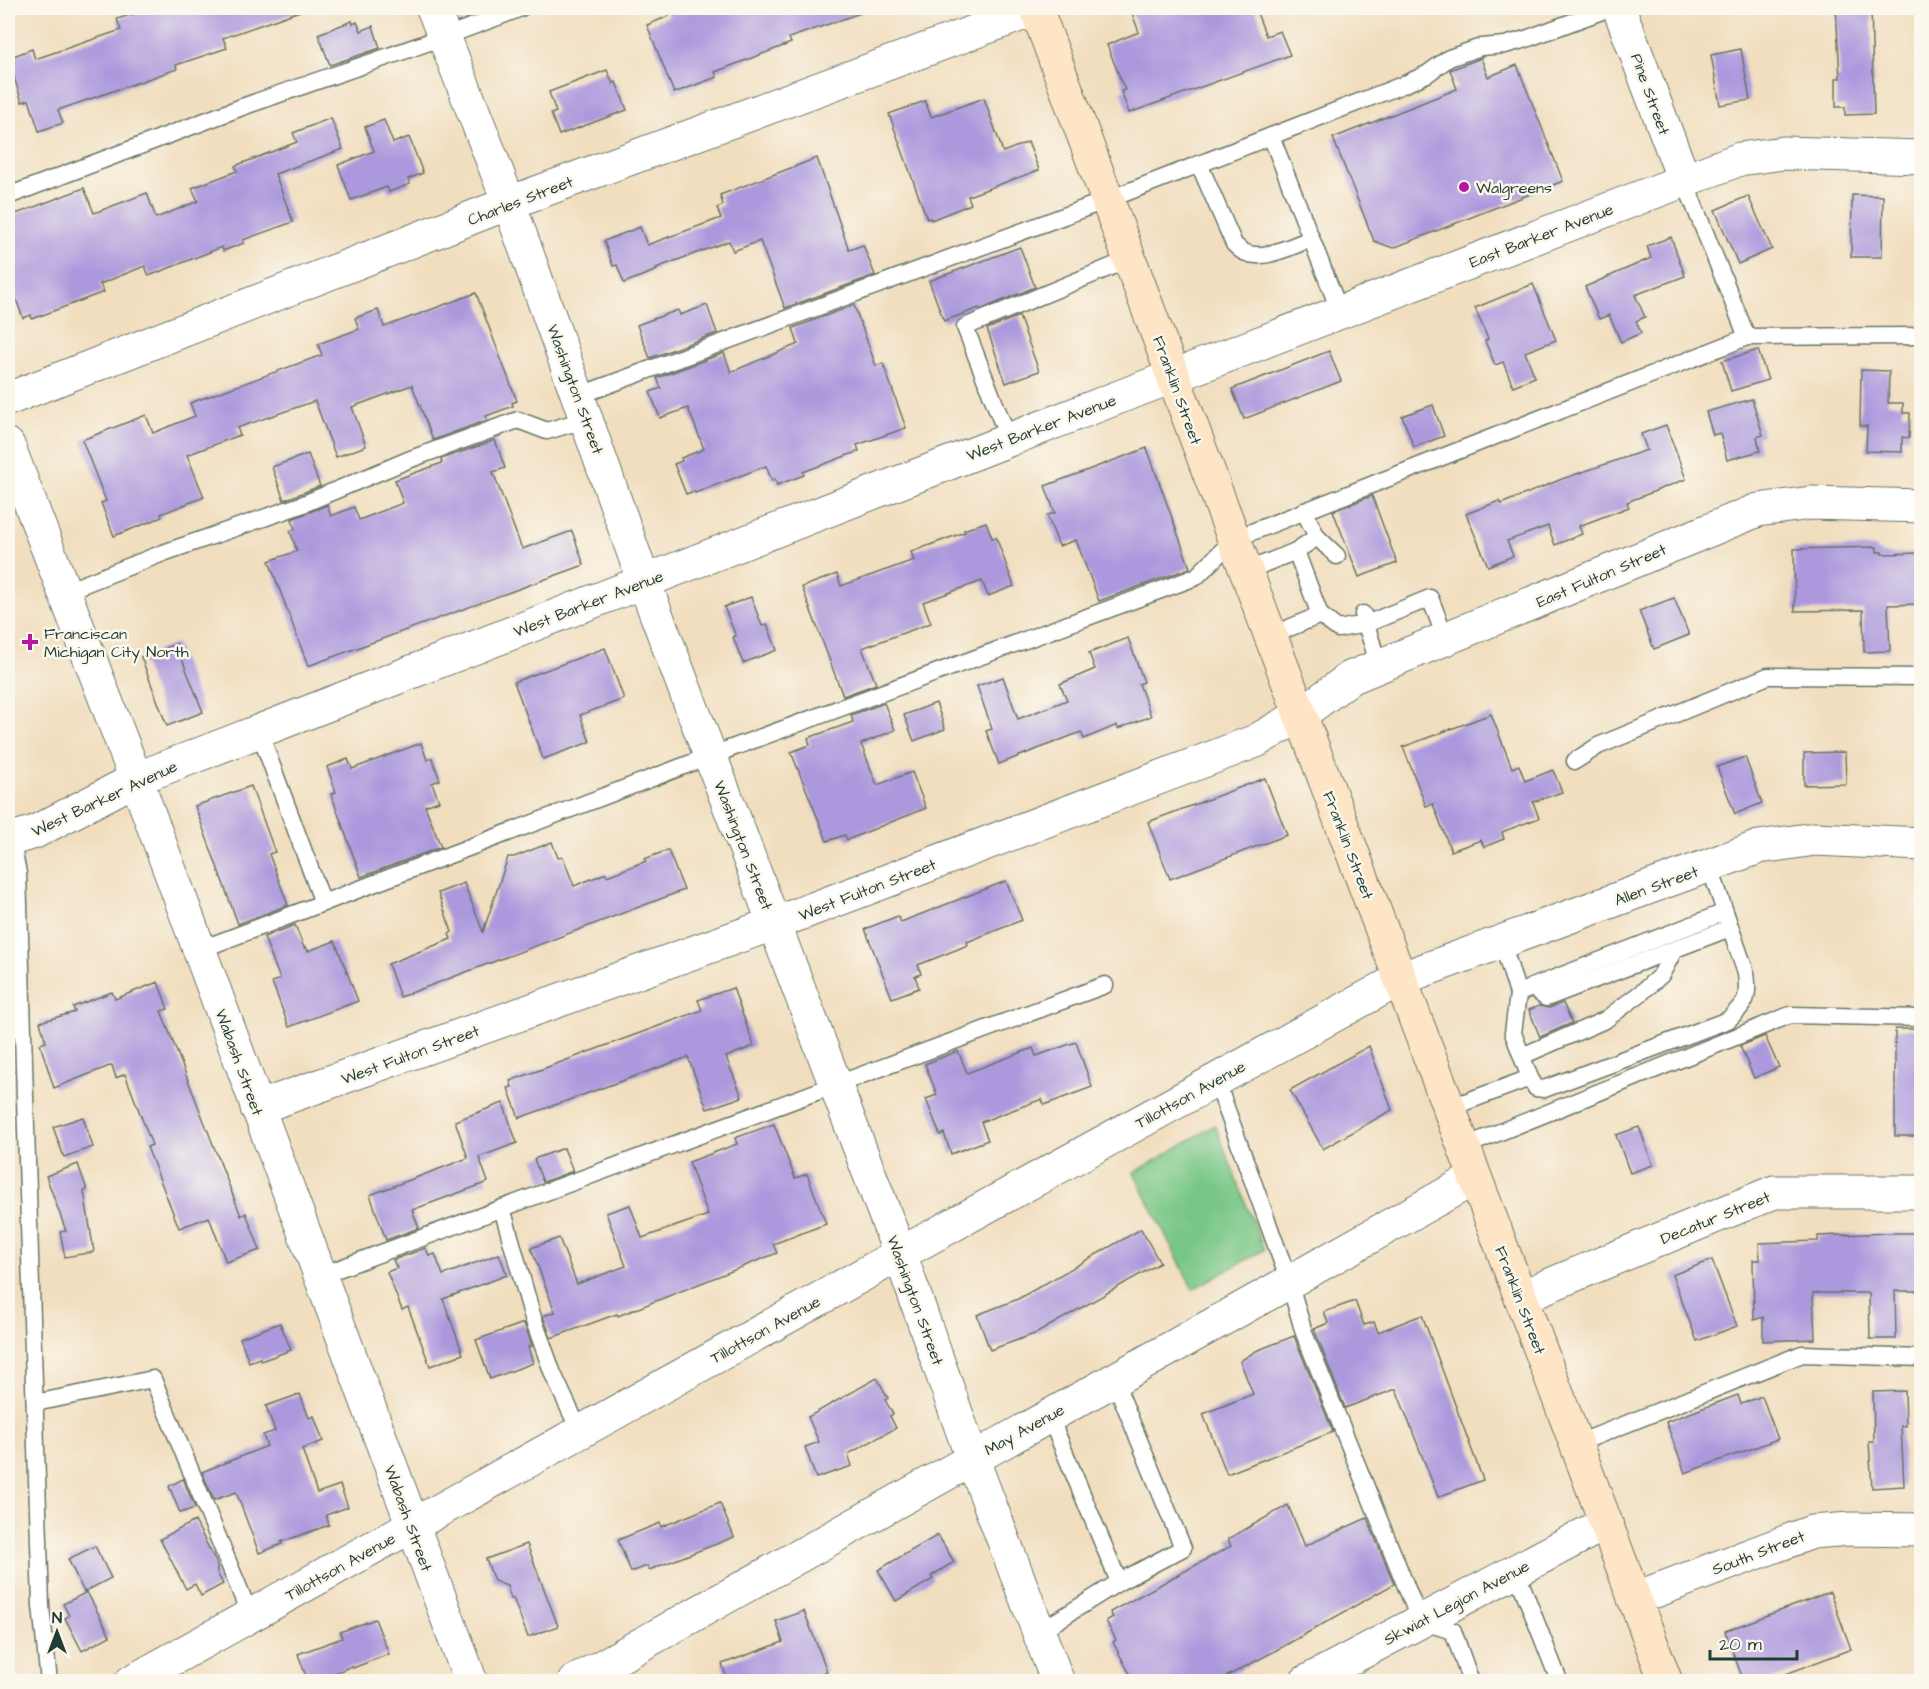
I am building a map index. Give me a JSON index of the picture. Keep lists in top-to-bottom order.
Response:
{
  "streets": {
    "main road": ["Franklin Street"],
    "street": [
      "Pine Street",
      "Charles Street",
      "East Barker Avenue",
      "Washington Street",
      "West Barker Avenue",
      "East Fulton Street",
      "Allen Street",
      "West Fulton Street",
      "Wabash Street",
      "Tillottson Avenue",
      "Decatur Street",
      "May Avenue",
      "South Street",
      "Skwiat Legion Avenue"
    ]
  },
  "crossings": [
    ["Pine Street", "East Barker Avenue"],
    ["Charles Street", "Washington Street"],
    ["Charles Street", "Franklin Street"],
    ["East Barker Avenue", "Franklin Street"],
    ["East Barker Avenue", "West Barker Avenue"],
    ["Washington Street", "West Barker Avenue"],
    ["Washington Street", "West Fulton Street"],
    ["Washington Street", "Tillottson Avenue"],
    ["Washington Street", "May Avenue"],
    ["Franklin Street", "West Barker Avenue"],
    ["Franklin Street", "East Fulton Street"],
    ["Franklin Street", "Allen Street"],
    ["Franklin Street", "West Fulton Street"],
    ["Franklin Street", "Tillottson Avenue"],
    ["Franklin Street", "Decatur Street"],
    ["Franklin Street", "May Avenue"],
    ["Franklin Street", "South Street"],
    ["Franklin Street", "Skwiat Legion Avenue"],
    ["West Barker Avenue", "Wabash Street"],
    ["East Fulton Street", "West Fulton Street"],
    ["Allen Street", "Tillottson Avenue"],
    ["West Fulton Street", "Wabash Street"],
    ["Wabash Street", "Tillottson Avenue"]
  ],
  "places": {
    "other": ["Walgreens"],
    "health": ["Franciscan Michigan City North"]
  },
  "scale_bar": "20 m",
  "north": "top"
}
